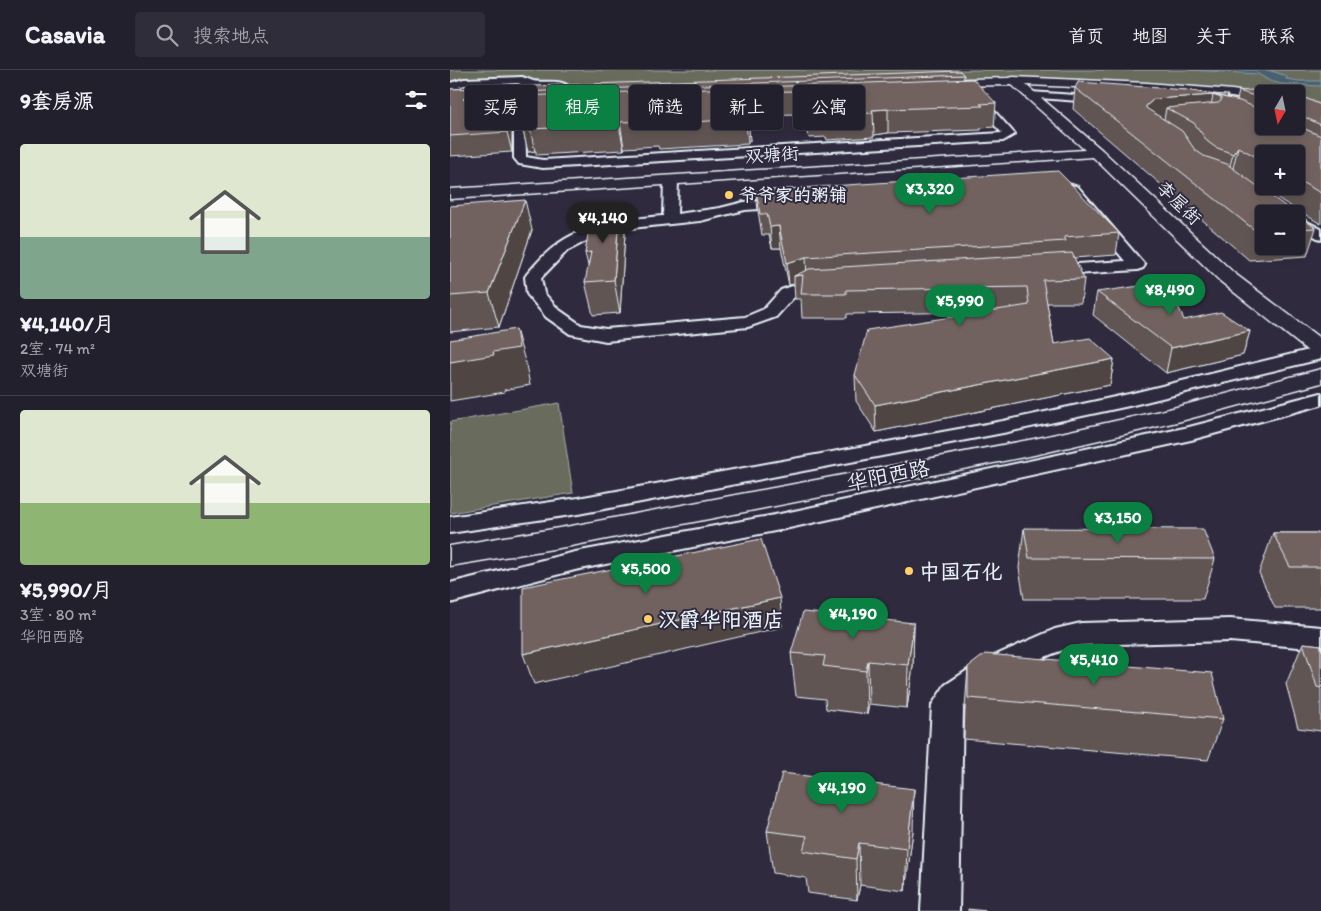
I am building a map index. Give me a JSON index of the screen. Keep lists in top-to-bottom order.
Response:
{
  "streets": {
    "street": ["双塘街", "李屋街", "华阳西路"]
  },
  "crossings": [
    ["双塘街", "李屋街"]
  ],
  "places": ["爷爷家的粥铺", "中国石化", "汉爵华阳酒店"],
  "north": "bottom",
  "page": {
    "header": "Casavia",
    "search": "搜索地点",
    "nav": [
      "首页",
      "地图",
      "关于",
      "联系"
    ],
    "heading": "9套房源",
    "map_buttons": ["+", "−"],
    "chip": [
      "买房",
      "租房",
      "筛选",
      "新上",
      "公寓"
    ],
    "list": [
      {
        "name": "¥4,140/月",
        "note": "2室 · 74 m² · 双塘街"
      },
      {
        "name": "¥5,990/月",
        "note": "3室 · 80 m² · 华阳西路"
      }
    ],
    "price": [
      "¥3,320",
      "¥4,140",
      "¥8,490",
      "¥5,990",
      "¥3,150",
      "¥5,500",
      "¥4,190",
      "¥5,410",
      "¥4,190"
    ]
  }
}
